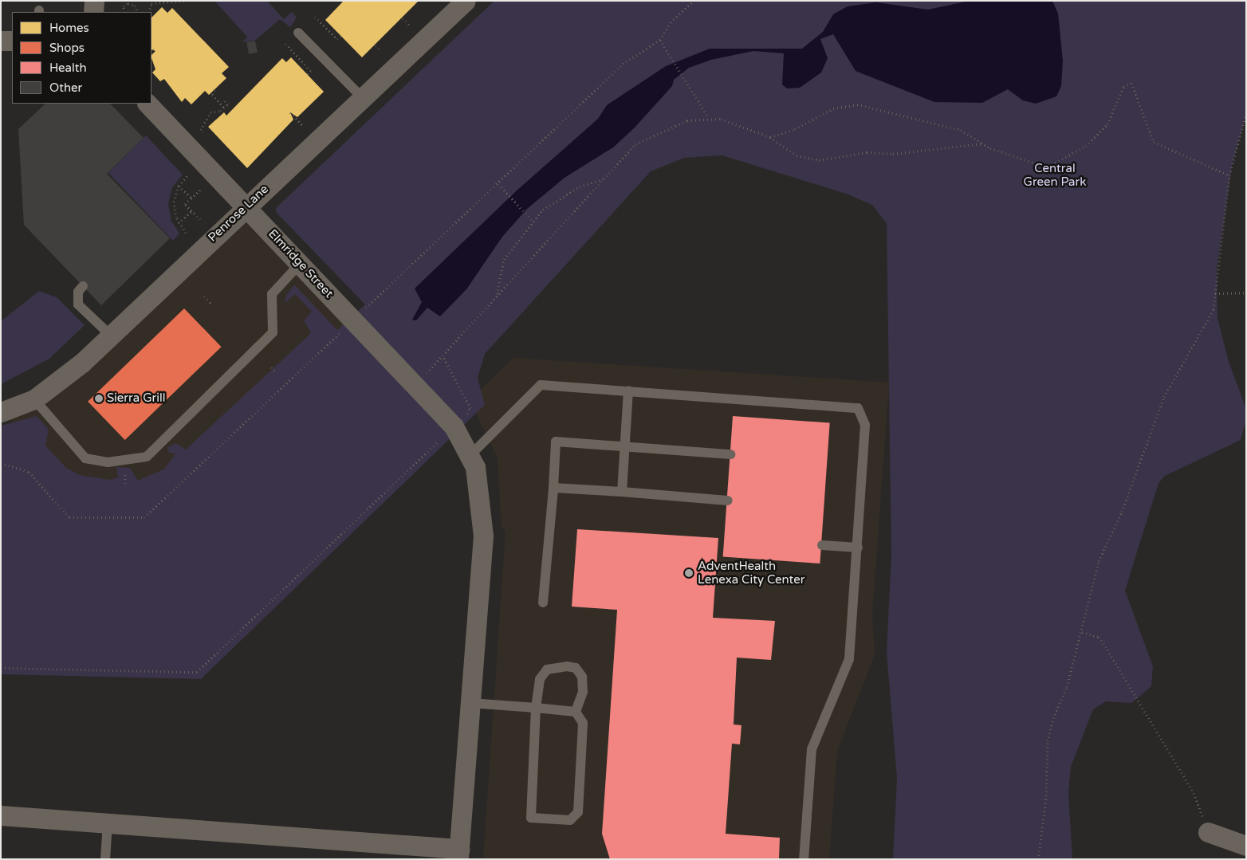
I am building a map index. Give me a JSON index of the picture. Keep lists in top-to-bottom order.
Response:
{
  "streets": {
    "street": ["Penrose Lane", "Elmridge Street"]
  },
  "crossings": [
    ["Penrose Lane", "Elmridge Street"]
  ],
  "parks": ["Central Green Park"],
  "places": ["Sierra Grill", "AdventHealth Lenexa City Center"],
  "legend": [
    "Homes",
    "Shops",
    "Health",
    "Other"
  ]
}
